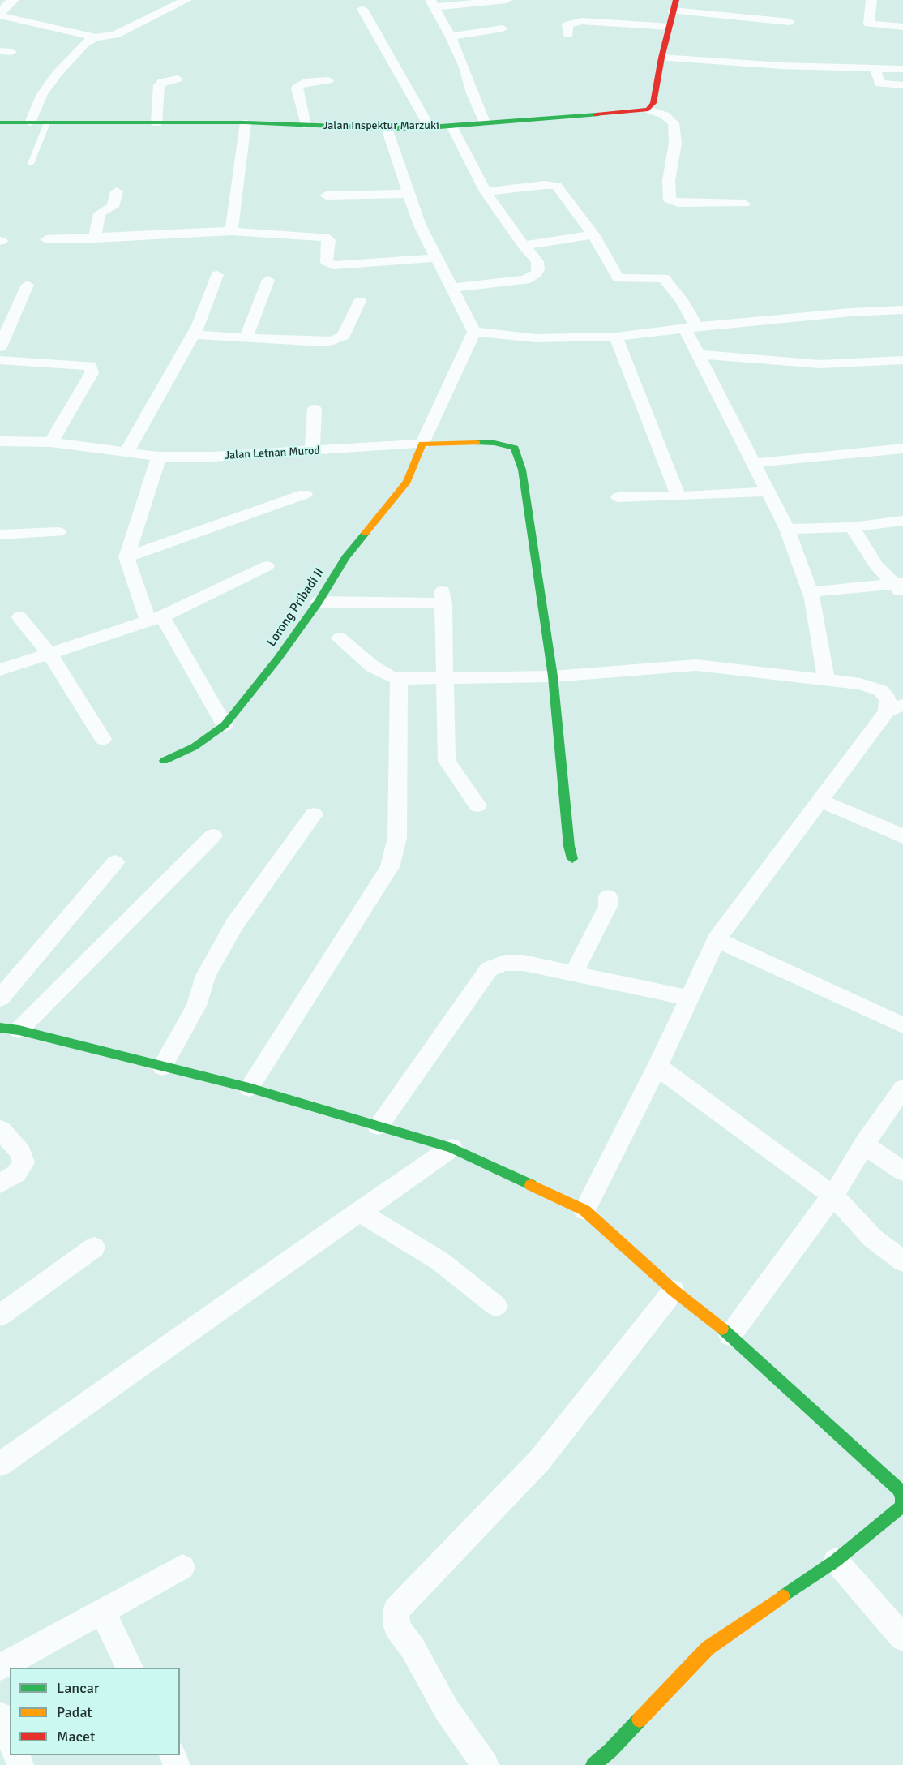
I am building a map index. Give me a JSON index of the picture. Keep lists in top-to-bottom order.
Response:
{
  "streets": {
    "street": ["Jalan Inspektur Marzuki", "Jalan Letnan Murod", "Lorong Pribadi II"]
  },
  "crossings": [
    ["Jalan Letnan Murod", "Lorong Pribadi II"]
  ],
  "legend": ["Lancar", "Padat", "Macet"]
}
